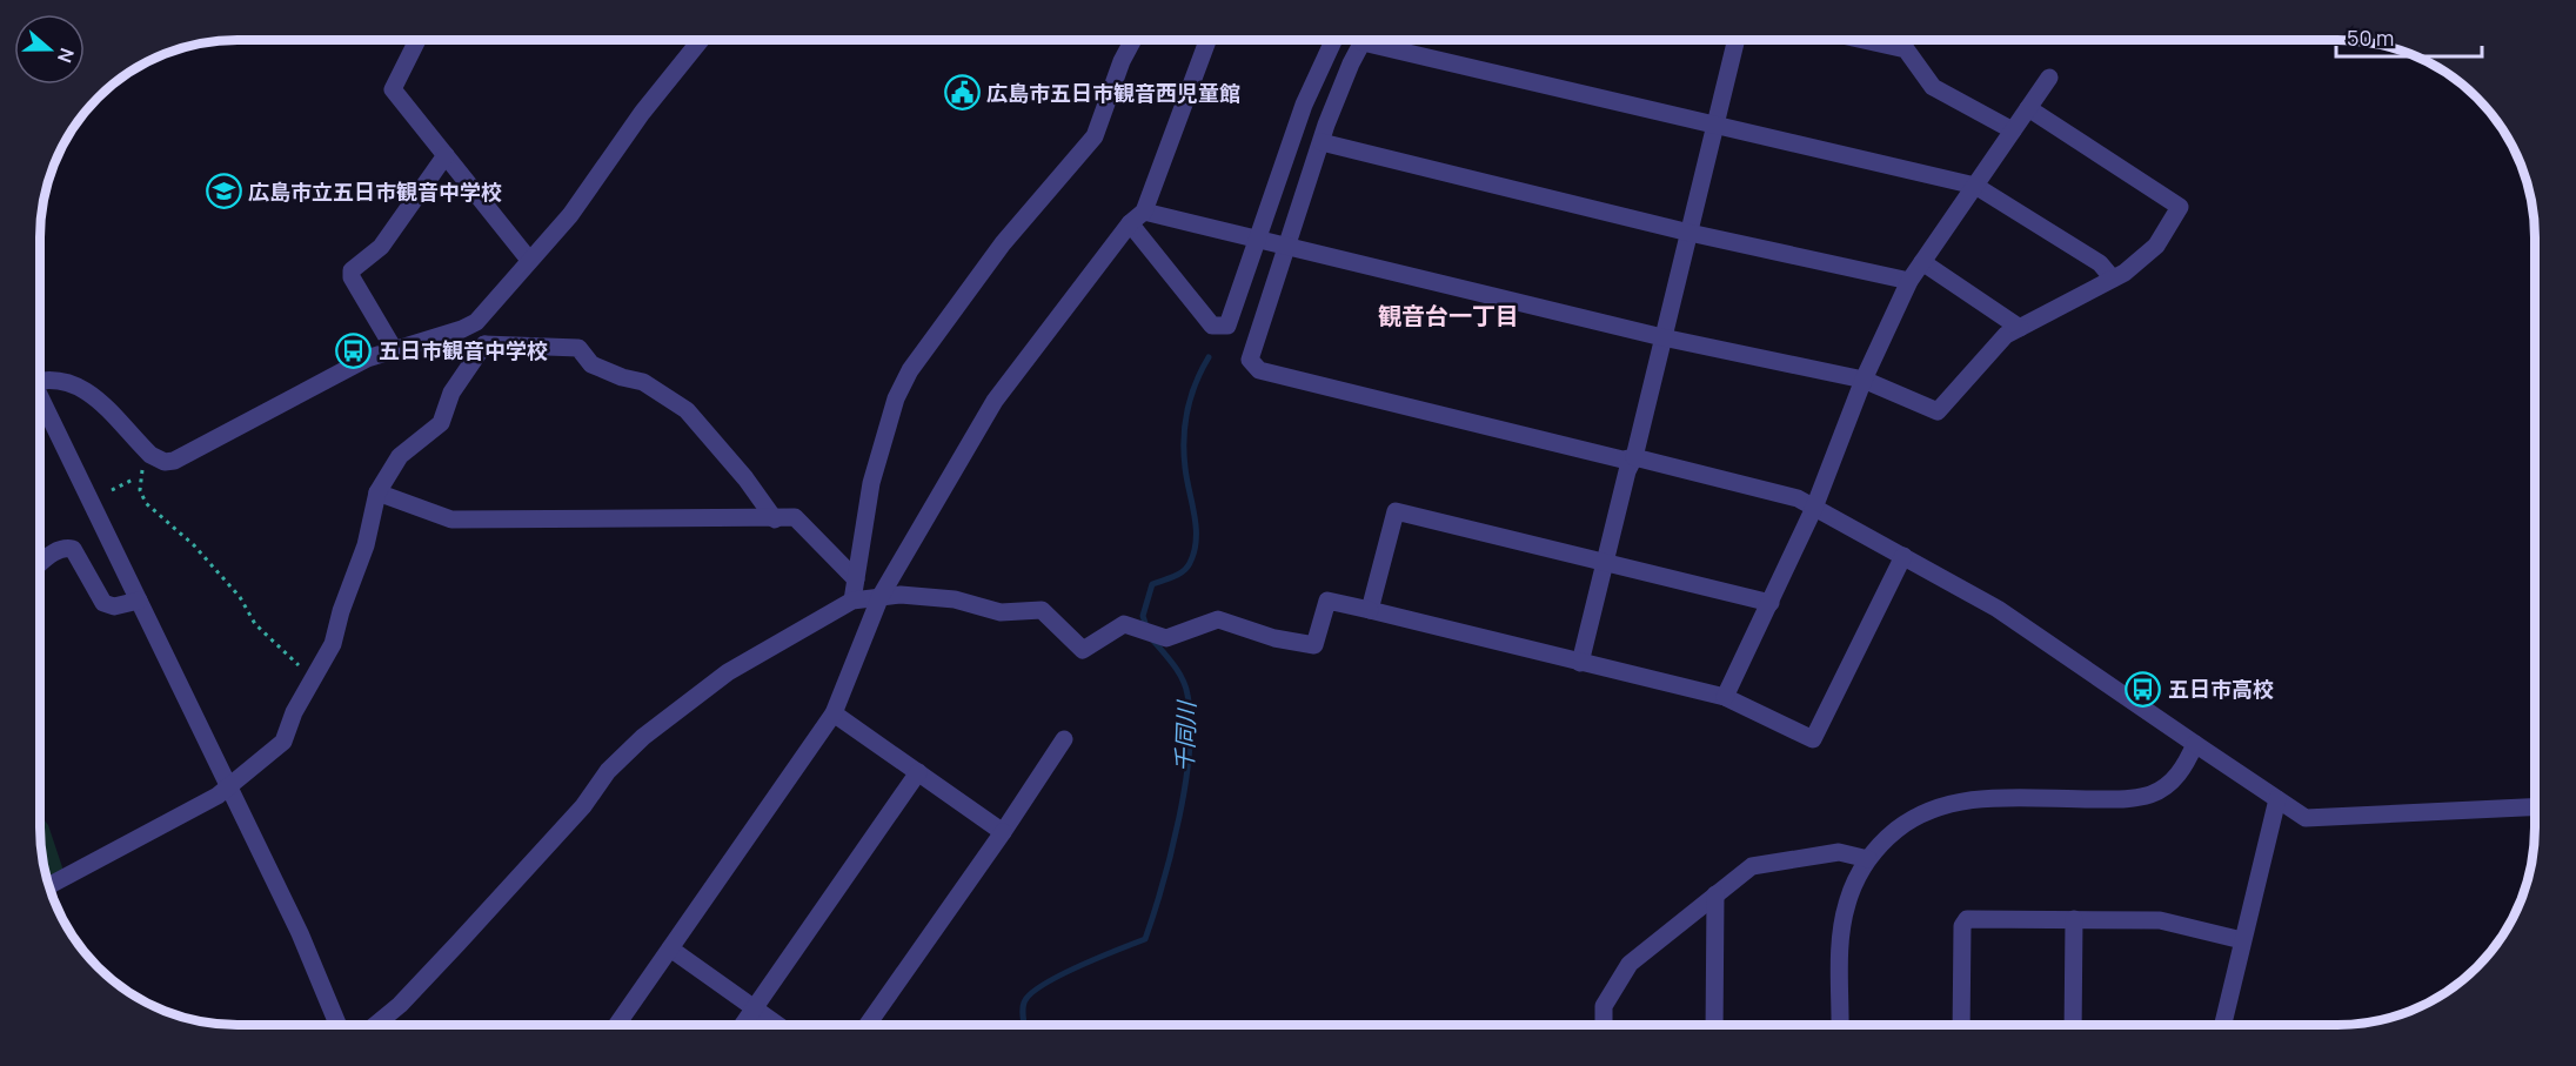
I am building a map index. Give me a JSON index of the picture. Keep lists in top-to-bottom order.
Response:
{
  "districts": ["観音台一丁目"],
  "water": ["千同川"],
  "places": {
    "public building": ["広島市五日市観音西児童館"],
    "school or university": ["広島市立五日市観音中学校"],
    "bus stop": ["五日市観音中学校", "五日市高校"]
  },
  "scale_bar": "50 m",
  "north": "right"
}
